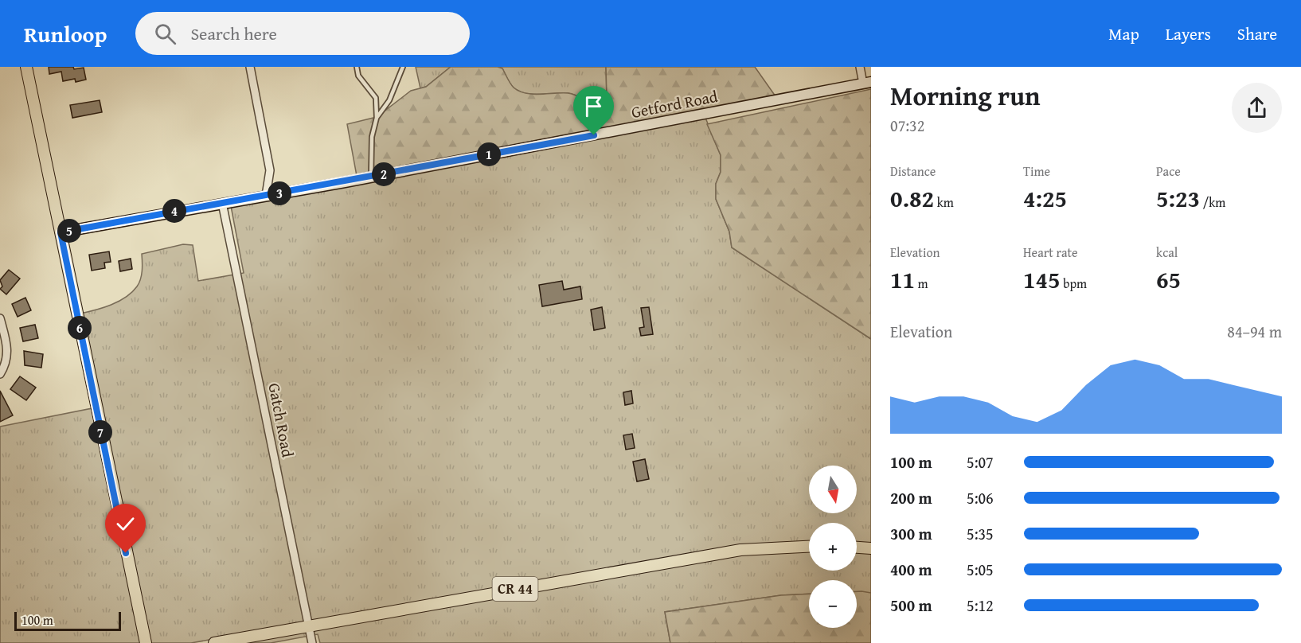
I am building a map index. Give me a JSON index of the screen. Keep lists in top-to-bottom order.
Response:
{
  "streets": {
    "main road": ["CR 44"],
    "street": ["Getford Road", "Gatch Road"]
  },
  "crossings": [
    ["Getford Road", "Gatch Road"],
    ["Gatch Road", "CR 44"]
  ],
  "scale_bar": "100 m",
  "north": "bottom",
  "page": {
    "header": "Runloop",
    "search": "Search here",
    "nav": ["Map", "Layers", "Share"],
    "heading": ["Morning run", "07:32"],
    "pins": [
      "1",
      "2",
      "3",
      "4",
      "5",
      "6",
      "7"
    ],
    "stats": [
      ["Distance", "0.82 km"],
      ["Time", "4:25"],
      ["Pace", "5:23 /km"],
      ["Elevation", "11 m"],
      ["Heart rate", "145 bpm"],
      ["kcal", "65"]
    ],
    "chart": ["Elevation", "84–94 m"],
    "list": [
      {
        "name": "100 m",
        "note": "5:07"
      },
      {
        "name": "200 m",
        "note": "5:06"
      },
      {
        "name": "300 m",
        "note": "5:35"
      },
      {
        "name": "400 m",
        "note": "5:05"
      },
      {
        "name": "500 m",
        "note": "5:12"
      }
    ],
    "map_buttons": ["+", "−"],
    "scale": "100 m"
  }
}
